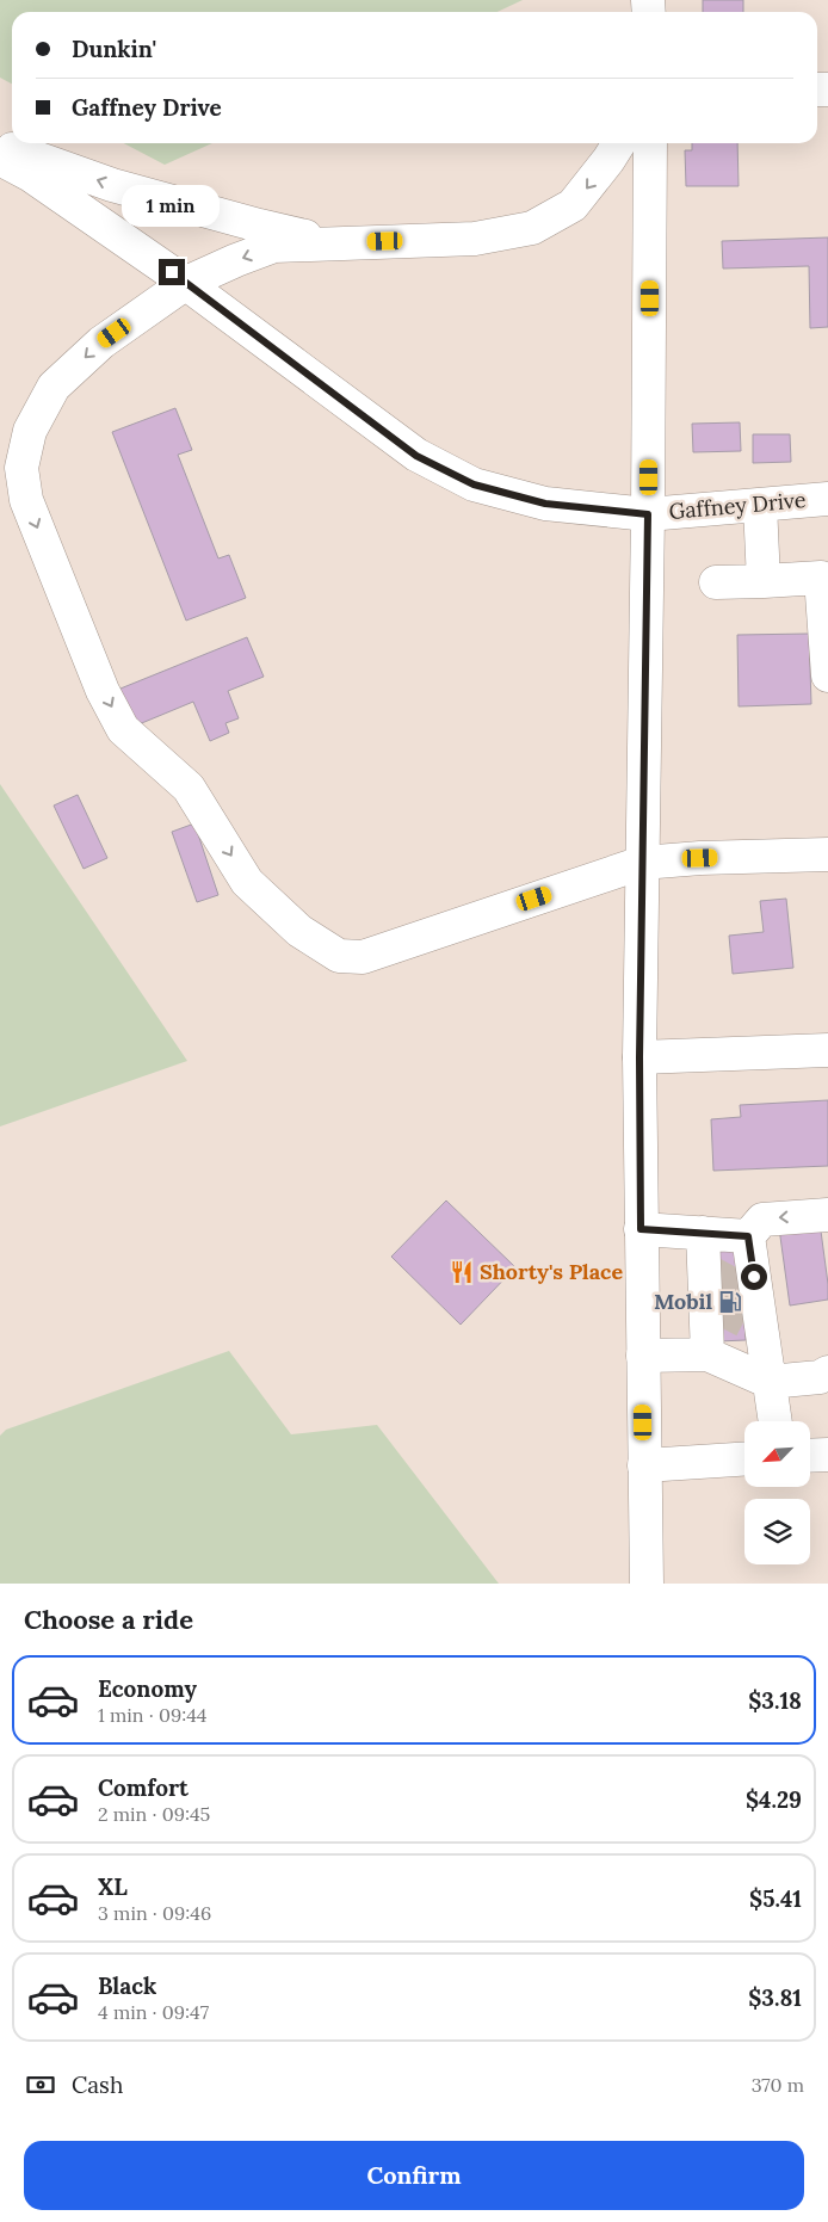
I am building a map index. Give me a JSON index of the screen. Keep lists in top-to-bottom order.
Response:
{
  "streets": {
    "street": ["Gaffney Drive"]
  },
  "places": {
    "restaurant": ["Shorty's Place"],
    "fuel station": ["Mobil"]
  },
  "north": "bottom left",
  "page": {
    "banner": ["Dunkin'", "Gaffney Drive"],
    "bubble": "1 min",
    "heading": "Choose a ride",
    "list": [
      {
        "name": "Economy",
        "note": "1 min · 09:44",
        "value": "$3.18"
      },
      {
        "name": "Comfort",
        "note": "2 min · 09:45",
        "value": "$4.29"
      },
      {
        "name": "XL",
        "note": "3 min · 09:46",
        "value": "$5.41"
      },
      {
        "name": "Black",
        "note": "4 min · 09:47",
        "value": "$3.81"
      }
    ],
    "pay": ["Cash", "370 m"],
    "buttons": "Confirm"
  }
}
